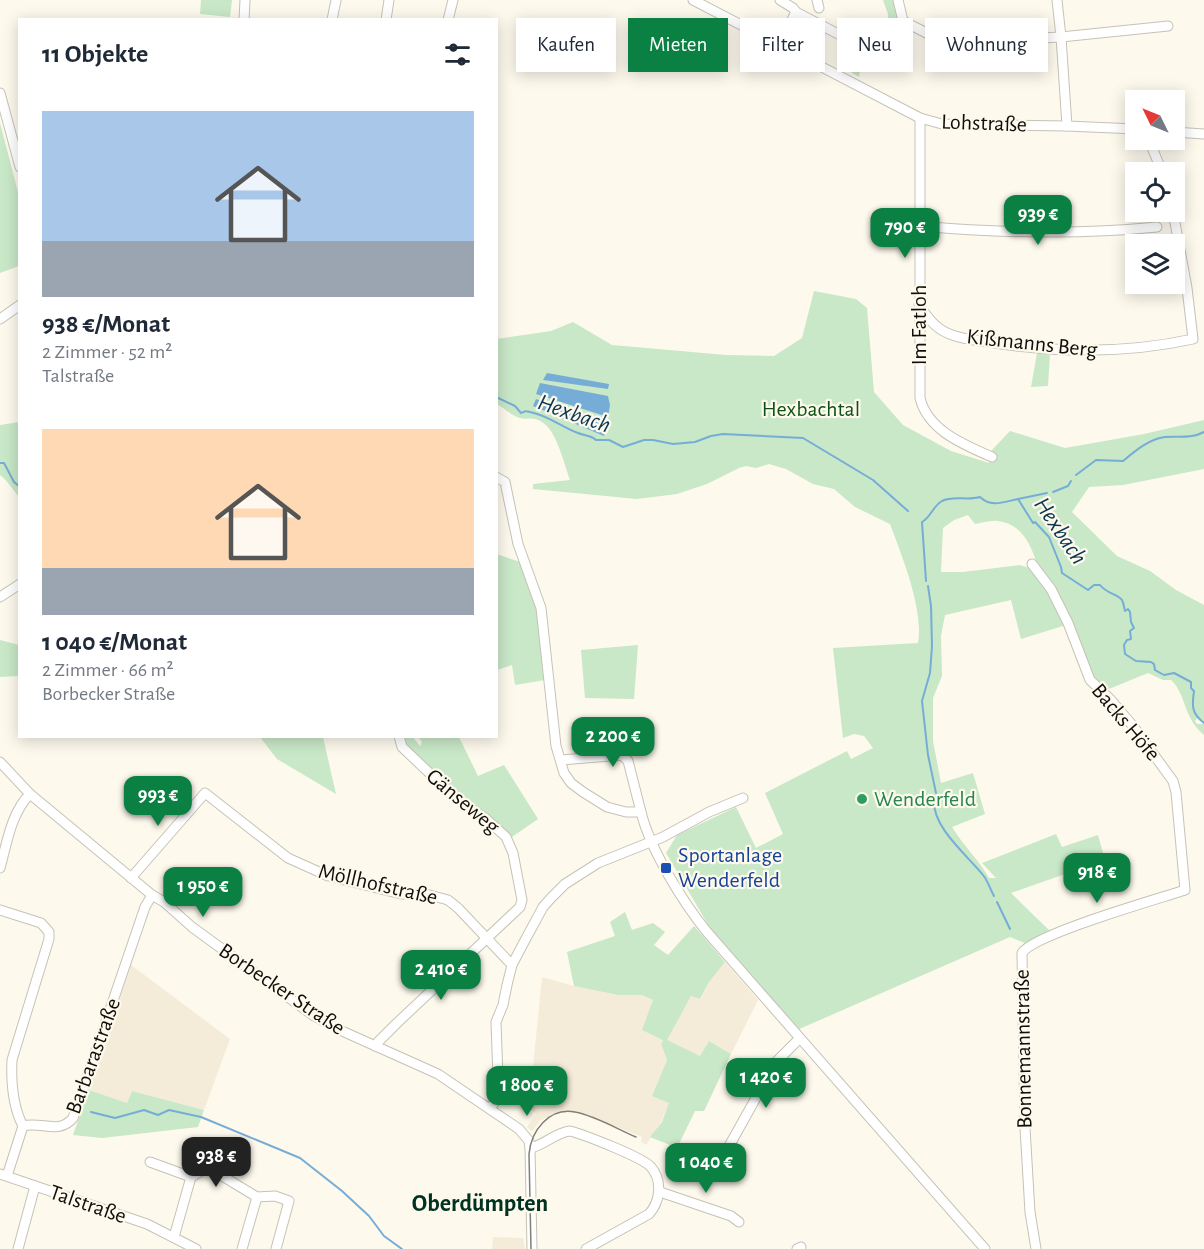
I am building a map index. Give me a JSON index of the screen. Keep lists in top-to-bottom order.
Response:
{
  "streets": {
    "street": [
      "Lohstraße",
      "Im Fatloh",
      "Kißmanns Berg",
      "Backs Höfe",
      "Gänseweg",
      "Möllhofstraße",
      "Borbecker Straße",
      "Bonnemannstraße",
      "Barbarastraße",
      "Talstraße"
    ]
  },
  "crossings": [
    ["Lohstraße", "Im Fatloh"],
    ["Im Fatloh", "Kißmanns Berg"],
    ["Backs Höfe", "Bonnemannstraße"],
    ["Gänseweg", "Möllhofstraße"],
    ["Möllhofstraße", "Borbecker Straße"],
    ["Borbecker Straße", "Barbarastraße"]
  ],
  "districts": ["Oberdümpten"],
  "water": ["Hexbach"],
  "parks": ["Hexbachtal"],
  "places": {
    "other": ["Wenderfeld"],
    "transit": ["Sportanlage Wenderfeld"]
  },
  "north": "top left",
  "page": {
    "chip": [
      "Kaufen",
      "Mieten",
      "Filter",
      "Neu",
      "Wohnung"
    ],
    "heading": "11 Objekte",
    "list": [
      {
        "name": "938 €/Monat",
        "note": "2 Zimmer · 52 m² · Talstraße"
      },
      {
        "name": "1 040 €/Monat",
        "note": "2 Zimmer · 66 m² · Borbecker Straße"
      }
    ],
    "price": [
      "939 €",
      "790 €",
      "2 200 €",
      "993 €",
      "918 €",
      "1 950 €",
      "2 410 €",
      "1 420 €",
      "1 800 €",
      "938 €",
      "1 040 €"
    ]
  }
}
